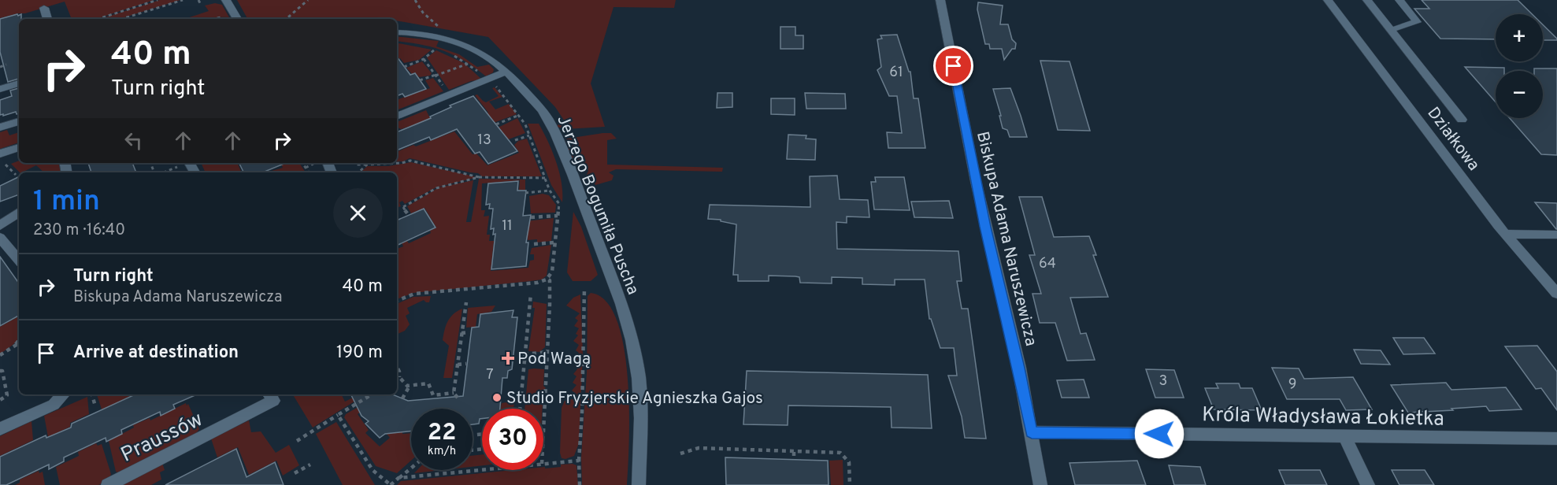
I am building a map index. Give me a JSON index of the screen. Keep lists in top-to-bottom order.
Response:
{
  "streets": {
    "street": [
      "Działkowa",
      "Jerzego Bogumiła Puscha",
      "Biskupa Adama Naruszewicza",
      "Króla Władysława Łokietka",
      "Praussów"
    ]
  },
  "crossings": [
    ["Biskupa Adama Naruszewicza", "Króla Władysława Łokietka"]
  ],
  "places": {
    "health": ["Pod Wagą"],
    "other": ["Studio Fryzjerskie Agnieszka Gajos"]
  },
  "house_numbers": [
    "61",
    "13",
    "11",
    "64",
    "7",
    "3",
    "9"
  ],
  "page": {
    "map_buttons": ["+", "−"],
    "turn": ["40 m", "Turn right"],
    "heading": ["1 min", "230 m · 16:40"],
    "list": [
      {
        "name": "Turn right",
        "note": "Biskupa Adama Naruszewicza",
        "value": "40 m"
      },
      {
        "name": "Arrive at destination",
        "value": "190 m"
      }
    ],
    "speed": "22 km/h",
    "limit": "30"
  }
}
